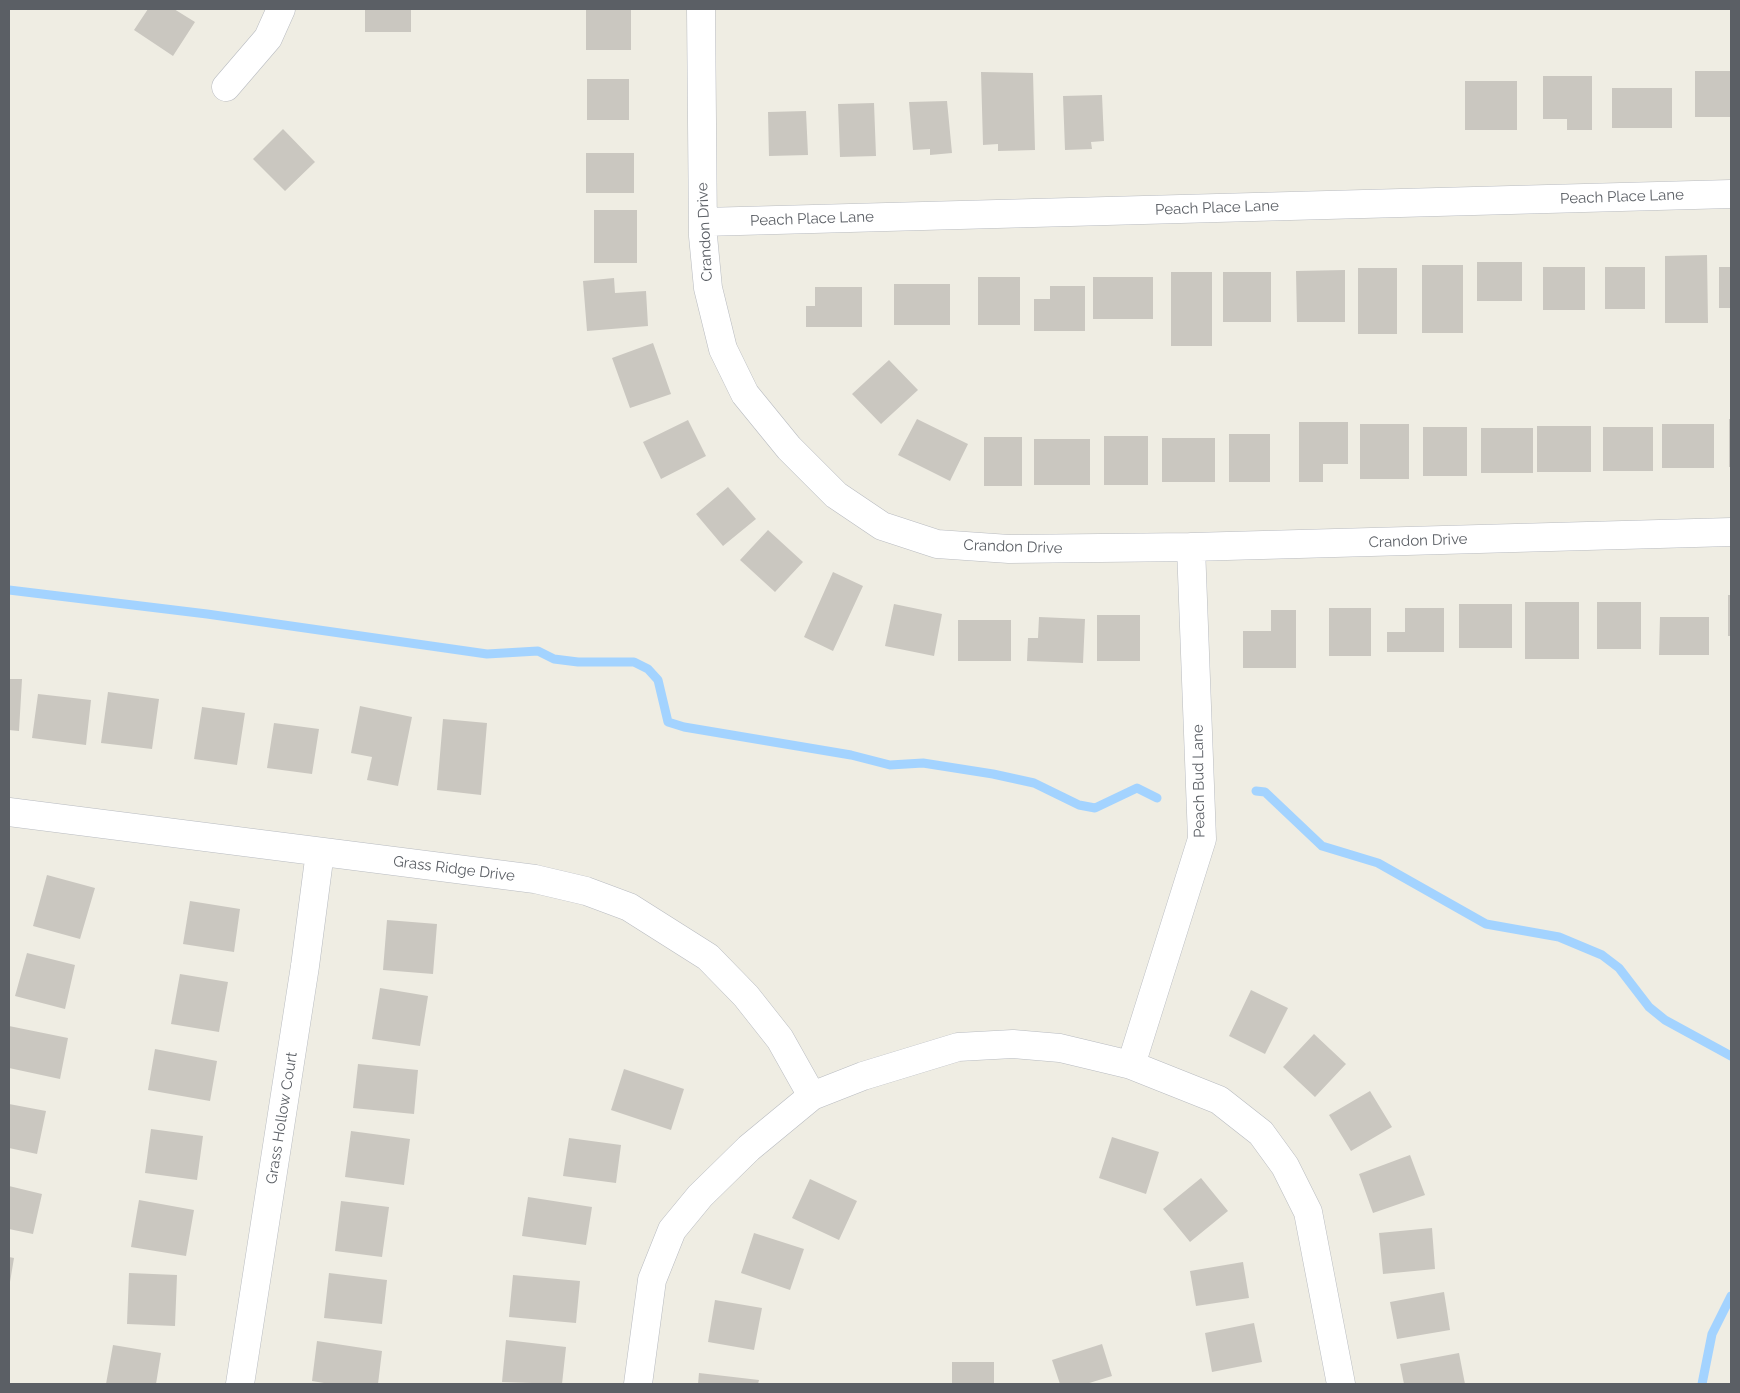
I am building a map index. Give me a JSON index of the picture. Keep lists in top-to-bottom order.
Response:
{
  "streets": {
    "street": [
      "Peach Place Lane",
      "Crandon Drive",
      "Peach Bud Lane",
      "Grass Ridge Drive",
      "Grass Hollow Court"
    ]
  },
  "crossings": [
    ["Peach Place Lane", "Crandon Drive"],
    ["Crandon Drive", "Peach Bud Lane"],
    ["Grass Ridge Drive", "Grass Hollow Court"]
  ]
}
